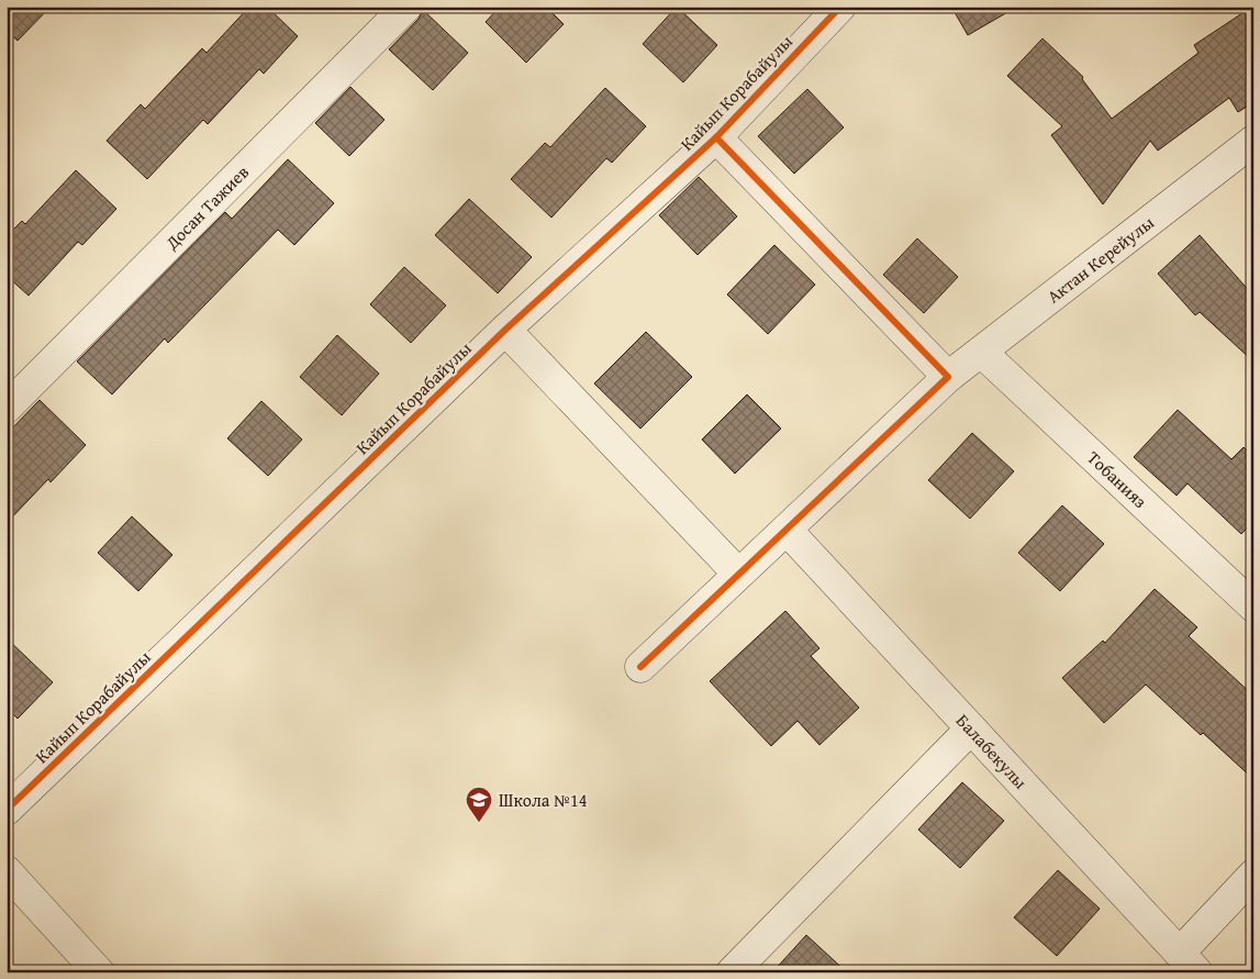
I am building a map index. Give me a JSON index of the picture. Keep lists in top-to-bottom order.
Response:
{
  "streets": {
    "street": [
      "Кайып Корабайулы",
      "Досан Тажиев",
      "Актан Керейулы",
      "Тобанияз",
      "Балабекулы"
    ]
  },
  "crossings": [
    ["Актан Керейулы", "Тобанияз"],
    ["Актан Керейулы", "Балабекулы"]
  ],
  "places": {
    "school or university": ["Школа №14"]
  }
}
